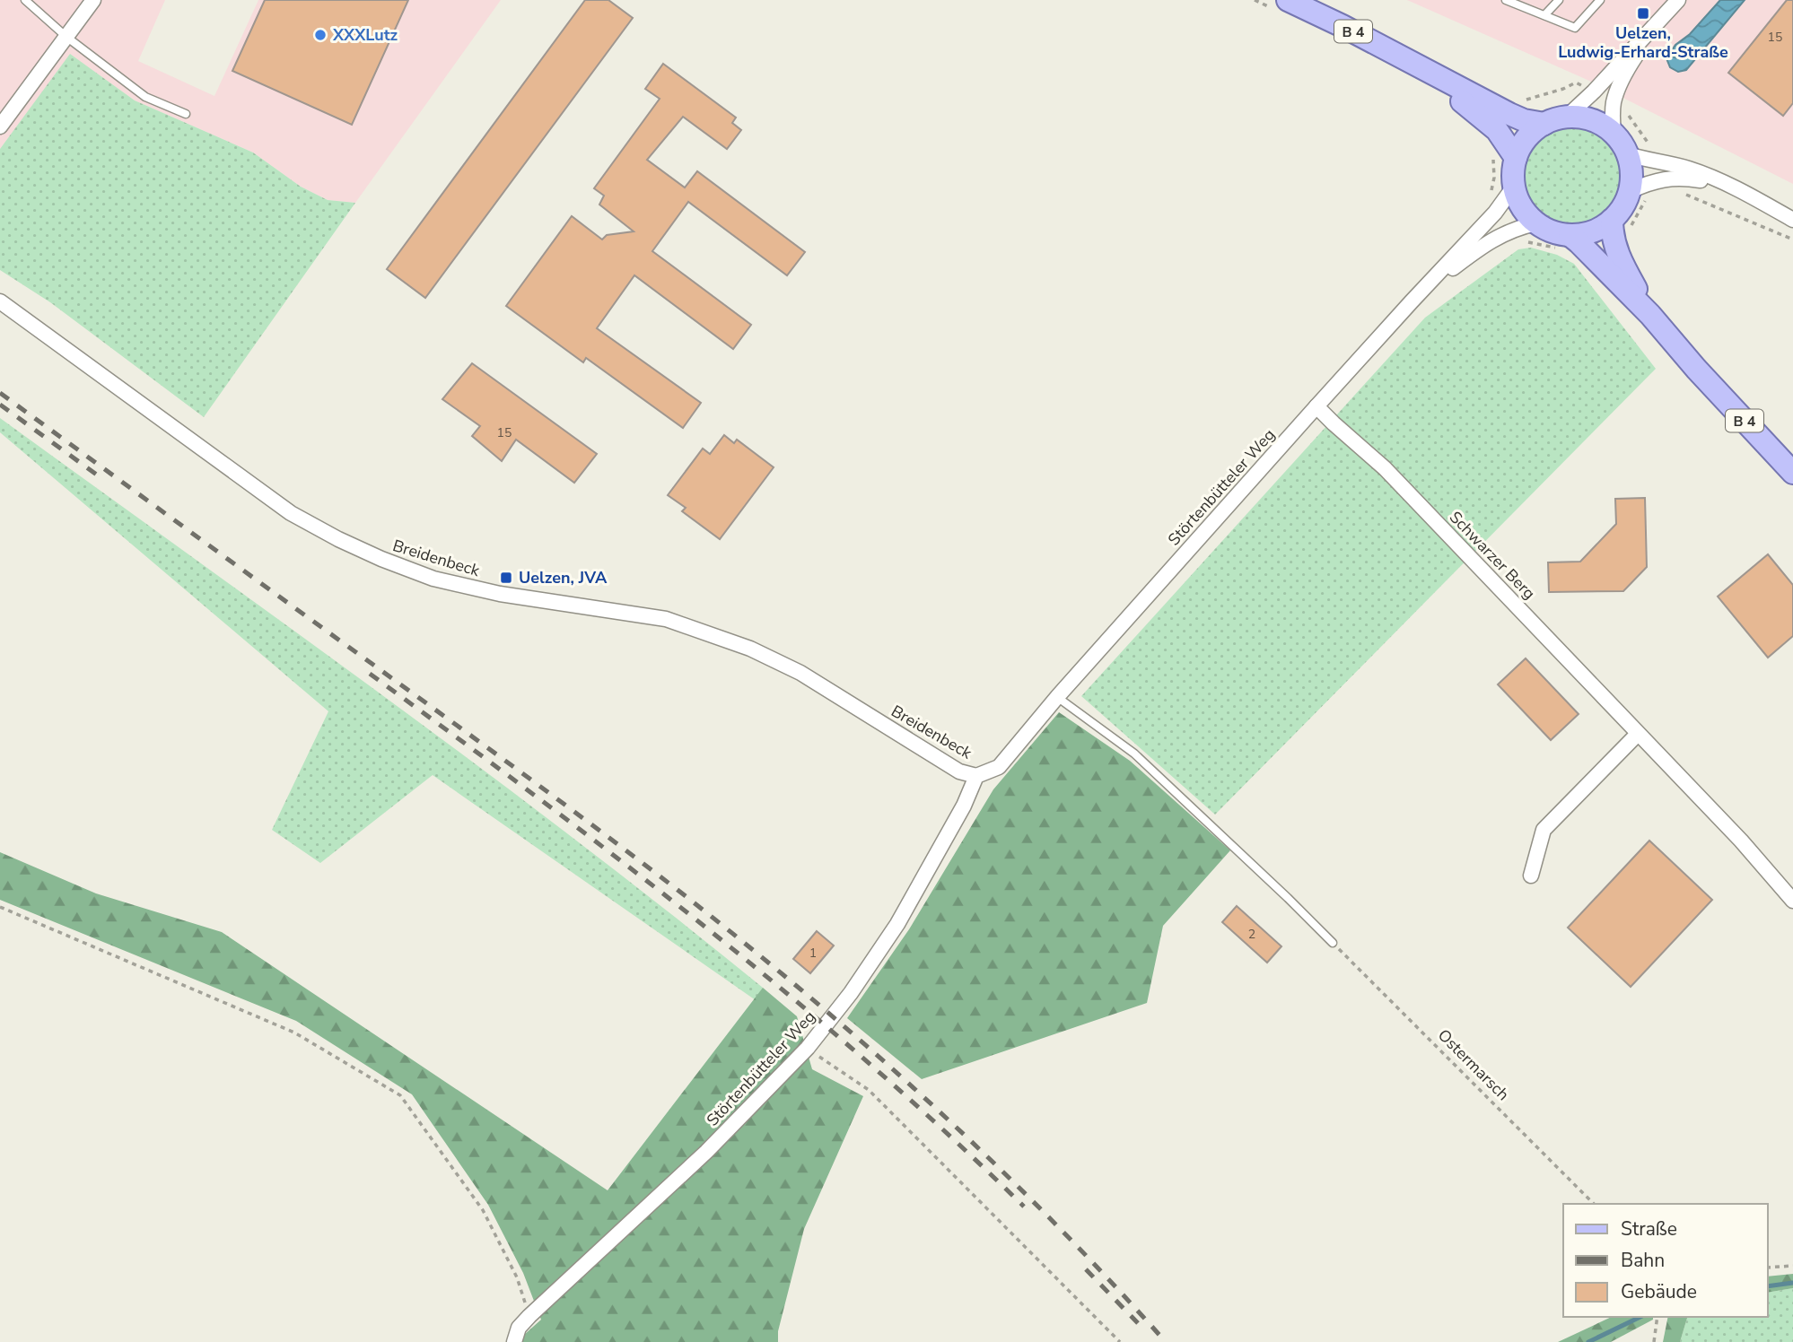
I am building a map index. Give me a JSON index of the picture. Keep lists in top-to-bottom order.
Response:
{
  "streets": {
    "main road": ["B 4"],
    "street": ["Störtenbütteler Weg", "Schwarzer Berg", "Breidenbeck"],
    "path": ["Ostermarsch"]
  },
  "crossings": [
    ["B 4", "Störtenbütteler Weg"],
    ["Störtenbütteler Weg", "Schwarzer Berg"],
    ["Störtenbütteler Weg", "Breidenbeck"]
  ],
  "places": {
    "transit": ["Uelzen, Ludwig-Erhard-Straße", "Uelzen, JVA"],
    "other": ["XXXLutz"]
  },
  "house_numbers": [
    "15",
    "15",
    "2",
    "1"
  ],
  "legend": ["Straße", "Bahn", "Gebäude"]
}
